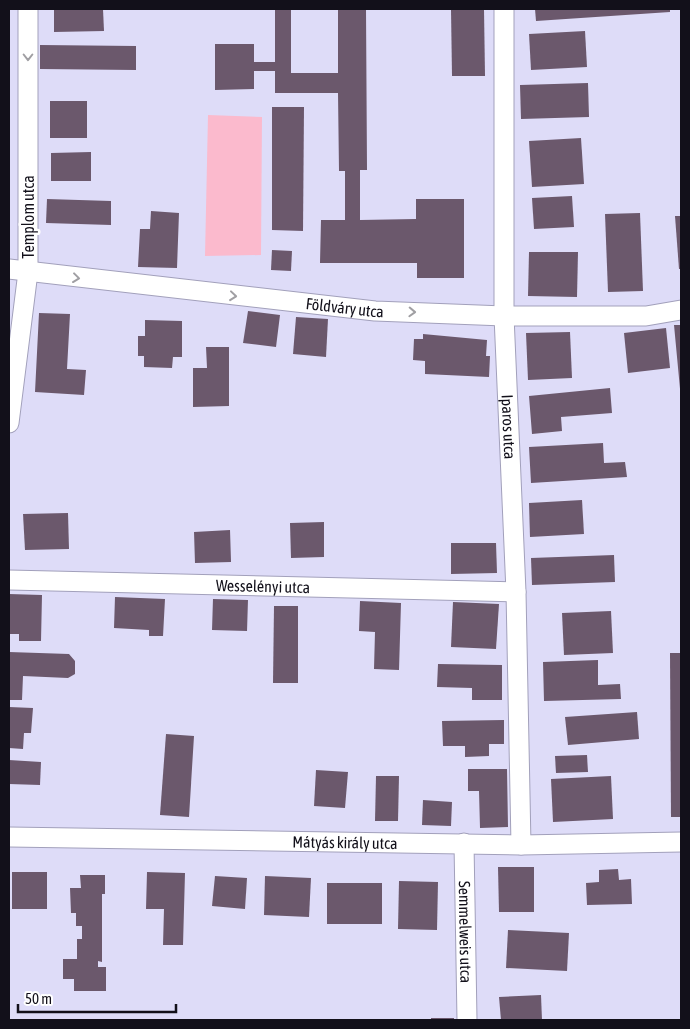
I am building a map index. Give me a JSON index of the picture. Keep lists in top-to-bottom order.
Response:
{
  "streets": {
    "street": [
      "Templom utca",
      "Földváry utca",
      "Iparos utca",
      "Wesselényi utca",
      "Mátyás király utca",
      "Semmelweis utca"
    ]
  },
  "crossings": [
    ["Templom utca", "Földváry utca"],
    ["Földváry utca", "Iparos utca"],
    ["Iparos utca", "Wesselényi utca"],
    ["Iparos utca", "Mátyás király utca"],
    ["Mátyás király utca", "Semmelweis utca"]
  ],
  "one_way": ["Templom utca", "Földváry utca"],
  "scale_bar": "50 m"
}
